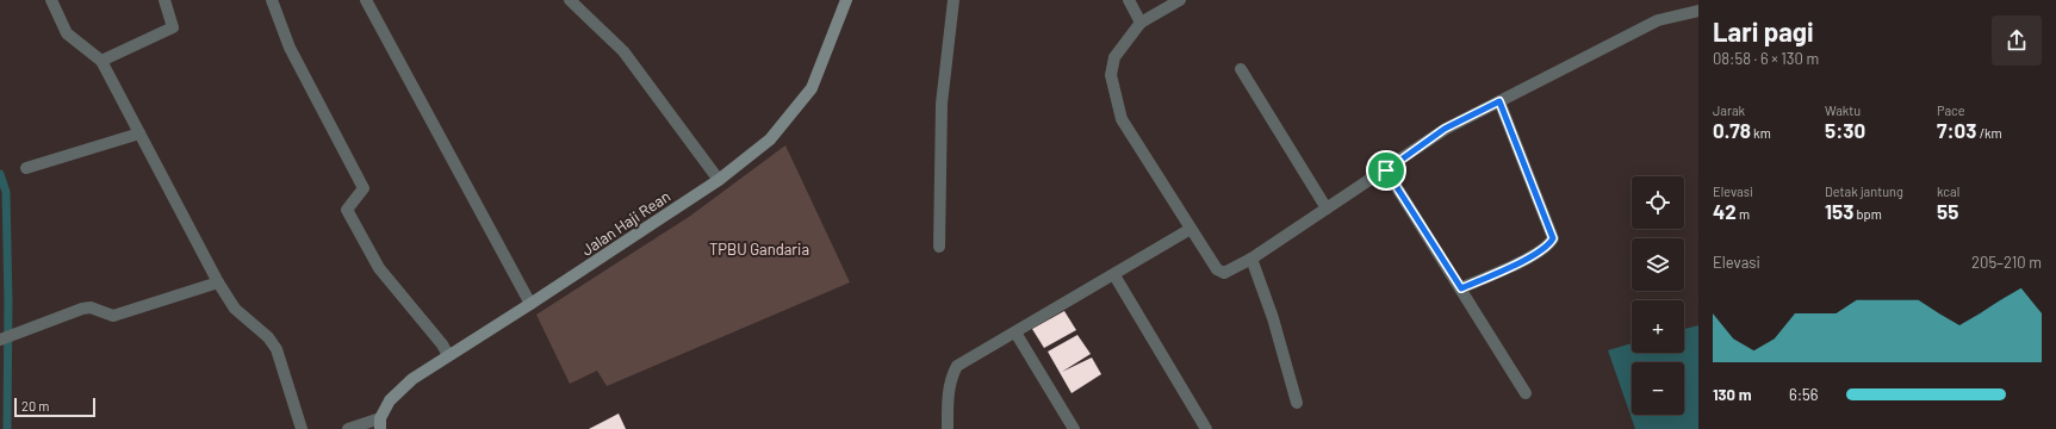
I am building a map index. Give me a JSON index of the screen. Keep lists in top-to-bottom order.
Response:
{
  "streets": {
    "street": ["Jalan Haji Rean"]
  },
  "parks": ["TPBU Gandaria"],
  "scale_bar": "20 m",
  "page": {
    "heading": ["Lari pagi", "08:58 · 6 × 130 m"],
    "stats": [
      ["Jarak", "0.78 km"],
      ["Waktu", "5:30"],
      ["Pace", "7:03 /km"],
      ["Elevasi", "42 m"],
      ["Detak jantung", "153 bpm"],
      ["kcal", "55"]
    ],
    "map_buttons": ["+", "−"],
    "chart": ["Elevasi", "205–210 m"],
    "list": [
      {
        "name": "130 m",
        "note": "6:56"
      }
    ],
    "scale": "20 m"
  }
}
